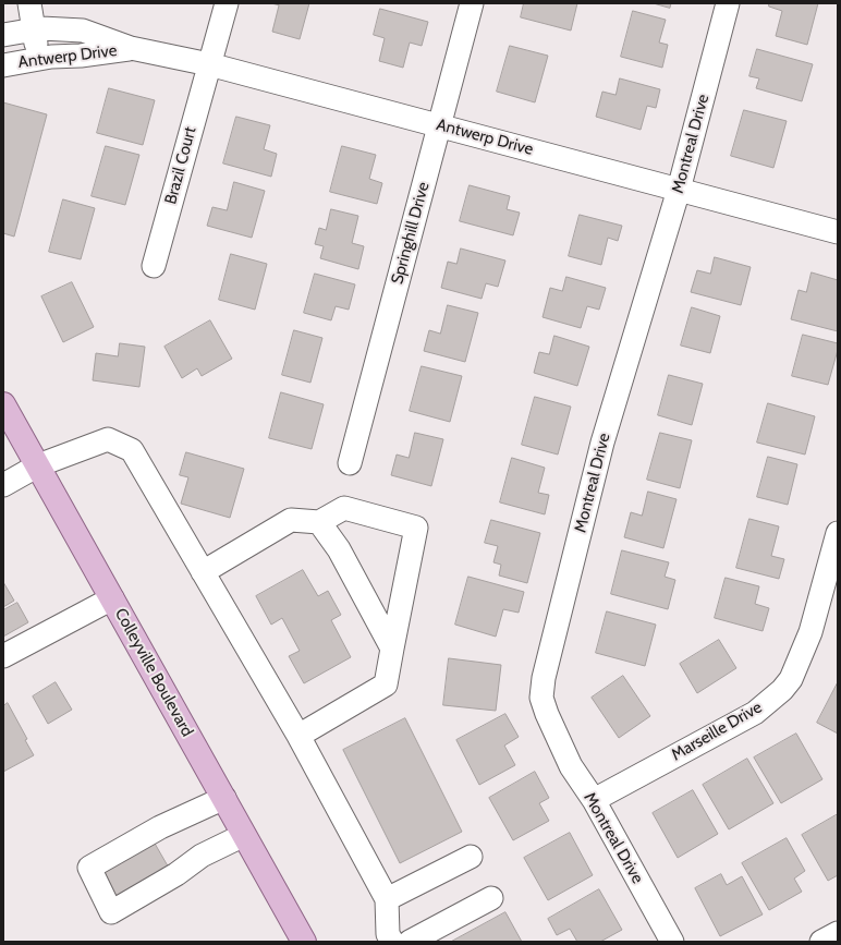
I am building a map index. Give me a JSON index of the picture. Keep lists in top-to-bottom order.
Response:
{
  "streets": {
    "main road": ["Colleyville Boulevard"],
    "street": [
      "Antwerp Drive",
      "Montreal Drive",
      "Brazil Court",
      "Springhill Drive",
      "Marseille Drive"
    ]
  },
  "crossings": [
    ["Antwerp Drive", "Montreal Drive"],
    ["Antwerp Drive", "Brazil Court"],
    ["Antwerp Drive", "Springhill Drive"],
    ["Montreal Drive", "Marseille Drive"]
  ]
}
